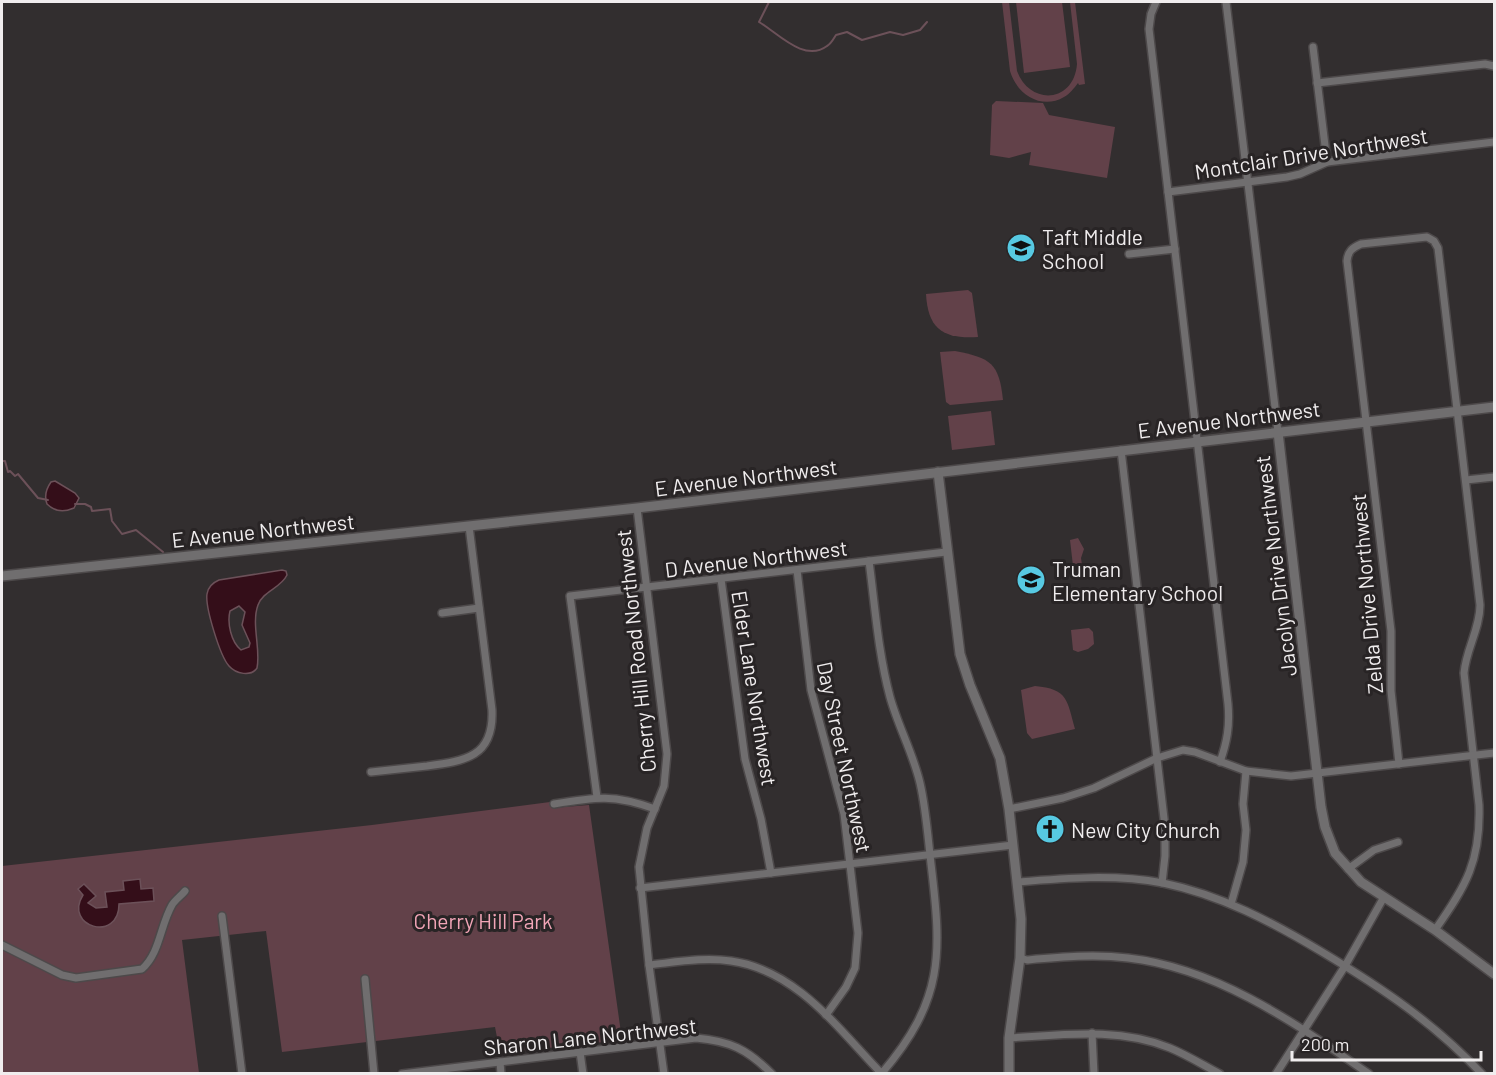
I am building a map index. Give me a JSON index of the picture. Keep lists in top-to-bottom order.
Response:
{
  "streets": {
    "street": [
      "Montclair Drive Northwest",
      "E Avenue Northwest",
      "D Avenue Northwest",
      "Jacolyn Drive Northwest",
      "Zelda Drive Northwest",
      "Cherry Hill Road Northwest",
      "Elder Lane Northwest",
      "Day Street Northwest",
      "Sharon Lane Northwest"
    ]
  },
  "crossings": [
    ["Montclair Drive Northwest", "Jacolyn Drive Northwest"],
    ["E Avenue Northwest", "Jacolyn Drive Northwest"],
    ["E Avenue Northwest", "Zelda Drive Northwest"],
    ["E Avenue Northwest", "Cherry Hill Road Northwest"],
    ["D Avenue Northwest", "Cherry Hill Road Northwest"],
    ["D Avenue Northwest", "Elder Lane Northwest"],
    ["D Avenue Northwest", "Day Street Northwest"],
    ["Cherry Hill Road Northwest", "Sharon Lane Northwest"]
  ],
  "parks": ["Cherry Hill Park"],
  "places": {
    "school or university": ["Taft Middle School", "Truman Elementary School"],
    "church": ["New City Church"]
  },
  "scale_bar": "200 m"
}
